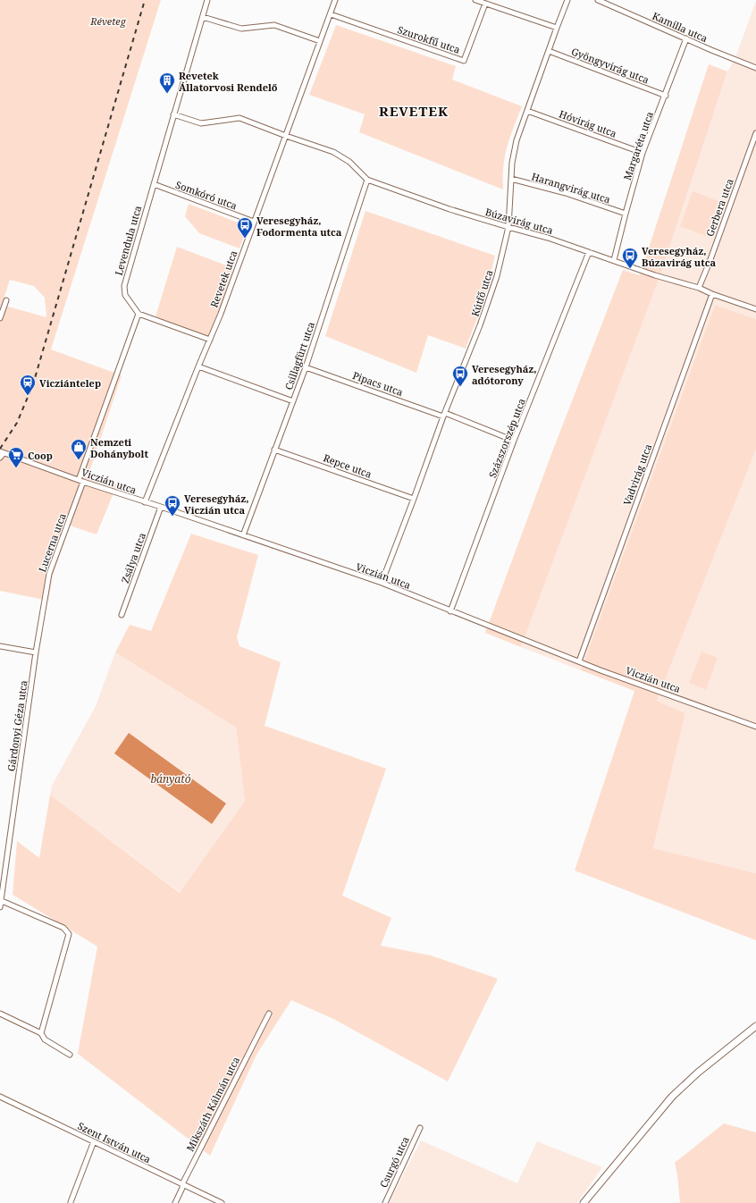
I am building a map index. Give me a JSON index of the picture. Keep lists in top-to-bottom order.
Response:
{
  "streets": {
    "street": [
      "Kamilla utca",
      "Szurokfű utca",
      "Gyöngyvirág utca",
      "Hóvirág utca",
      "Margaréta utca",
      "Harangvirág utca",
      "Somkóró utca",
      "Gerbera utca",
      "Búzavirág utca",
      "Levendula utca",
      "Revetek utca",
      "Kútfő utca",
      "Csillagfürt utca",
      "Pipacs utca",
      "Százszorszép utca",
      "Repce utca",
      "Vadvirág utca",
      "Viczián utca",
      "Lucerna utca",
      "Zsálya utca",
      "Gárdonyi Géza utca",
      "Mikszáth Kálmán utca",
      "Szent István utca",
      "Csurgó utca"
    ]
  },
  "crossings": [
    ["Kamilla utca", "Margaréta utca"],
    ["Szurokfű utca", "Revetek utca"],
    ["Gyöngyvirág utca", "Margaréta utca"],
    ["Gyöngyvirág utca", "Kútfő utca"],
    ["Hóvirág utca", "Margaréta utca"],
    ["Hóvirág utca", "Kútfő utca"],
    ["Margaréta utca", "Harangvirág utca"],
    ["Margaréta utca", "Búzavirág utca"],
    ["Harangvirág utca", "Kútfő utca"],
    ["Somkóró utca", "Levendula utca"],
    ["Somkóró utca", "Revetek utca"],
    ["Gerbera utca", "Búzavirág utca"],
    ["Búzavirág utca", "Levendula utca"],
    ["Búzavirág utca", "Revetek utca"],
    ["Búzavirág utca", "Kútfő utca"],
    ["Búzavirág utca", "Csillagfürt utca"],
    ["Búzavirág utca", "Százszorszép utca"],
    ["Búzavirág utca", "Vadvirág utca"],
    ["Revetek utca", "Viczián utca"],
    ["Kútfő utca", "Pipacs utca"],
    ["Kútfő utca", "Repce utca"],
    ["Kútfő utca", "Viczián utca"],
    ["Csillagfürt utca", "Pipacs utca"],
    ["Csillagfürt utca", "Repce utca"],
    ["Csillagfürt utca", "Viczián utca"],
    ["Pipacs utca", "Százszorszép utca"],
    ["Százszorszép utca", "Viczián utca"],
    ["Vadvirág utca", "Viczián utca"],
    ["Viczián utca", "Lucerna utca"],
    ["Viczián utca", "Zsálya utca"],
    ["Lucerna utca", "Gárdonyi Géza utca"],
    ["Mikszáth Kálmán utca", "Szent István utca"]
  ],
  "districts": ["REVETEK"],
  "water": ["bányató"],
  "parks": ["Réveteg"],
  "places": {
    "building": ["Revetek Állatorvosi Rendelő"],
    "bus stop": [
      "Veresegyház, Fodormenta utca",
      "Veresegyház, Búzavirág utca",
      "Veresegyház, adótorony",
      "Veresegyház, Viczián utca"
    ],
    "station": ["Vicziántelep"],
    "shop": ["Nemzeti Dohánybolt"],
    "supermarket": ["Coop"]
  }
}
